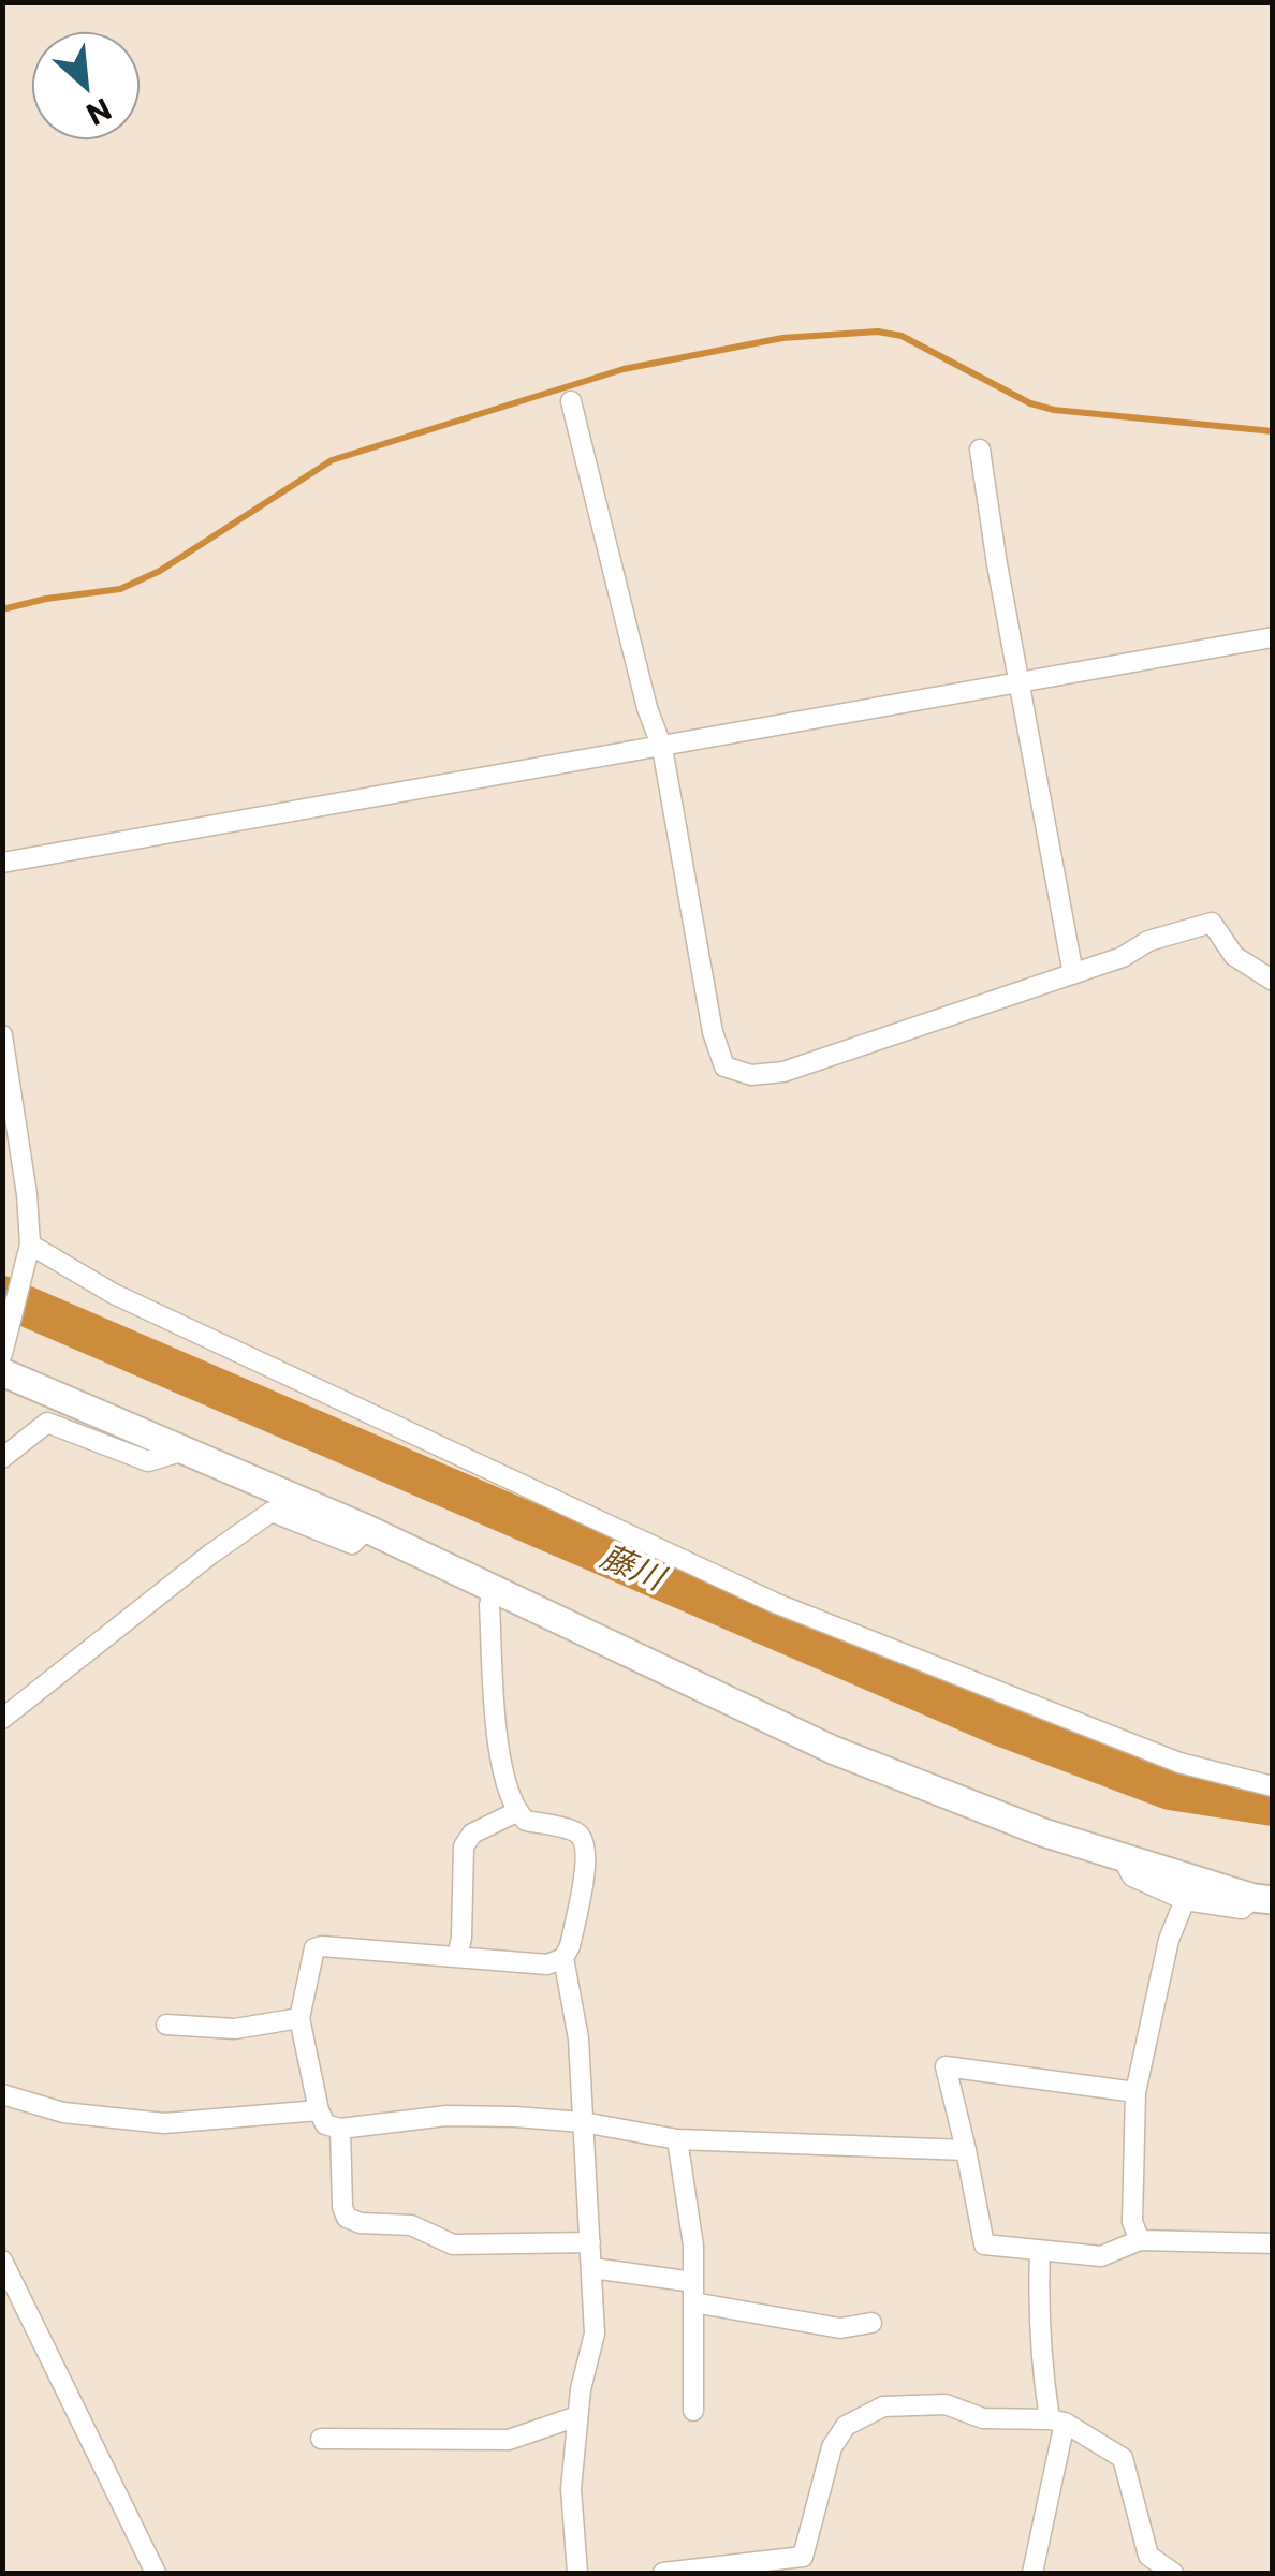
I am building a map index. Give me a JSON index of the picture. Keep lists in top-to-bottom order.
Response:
{
  "water": ["藤川"],
  "north": "bottom right"
}
